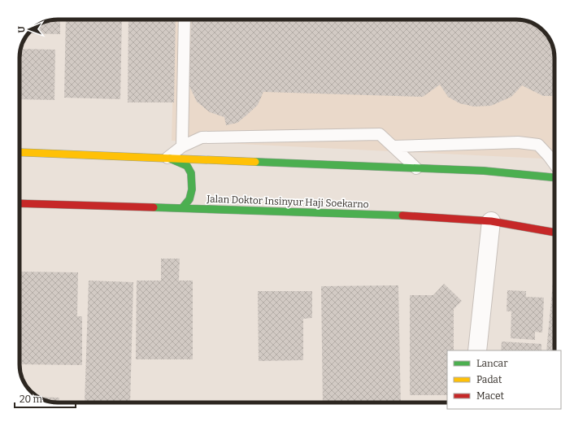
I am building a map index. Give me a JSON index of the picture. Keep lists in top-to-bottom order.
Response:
{
  "streets": {
    "main road": ["Jalan Doktor Insinyur Haji Soekarno"]
  },
  "legend": ["Lancar", "Padat", "Macet"],
  "scale_bar": "20 m",
  "north": "left"
}
